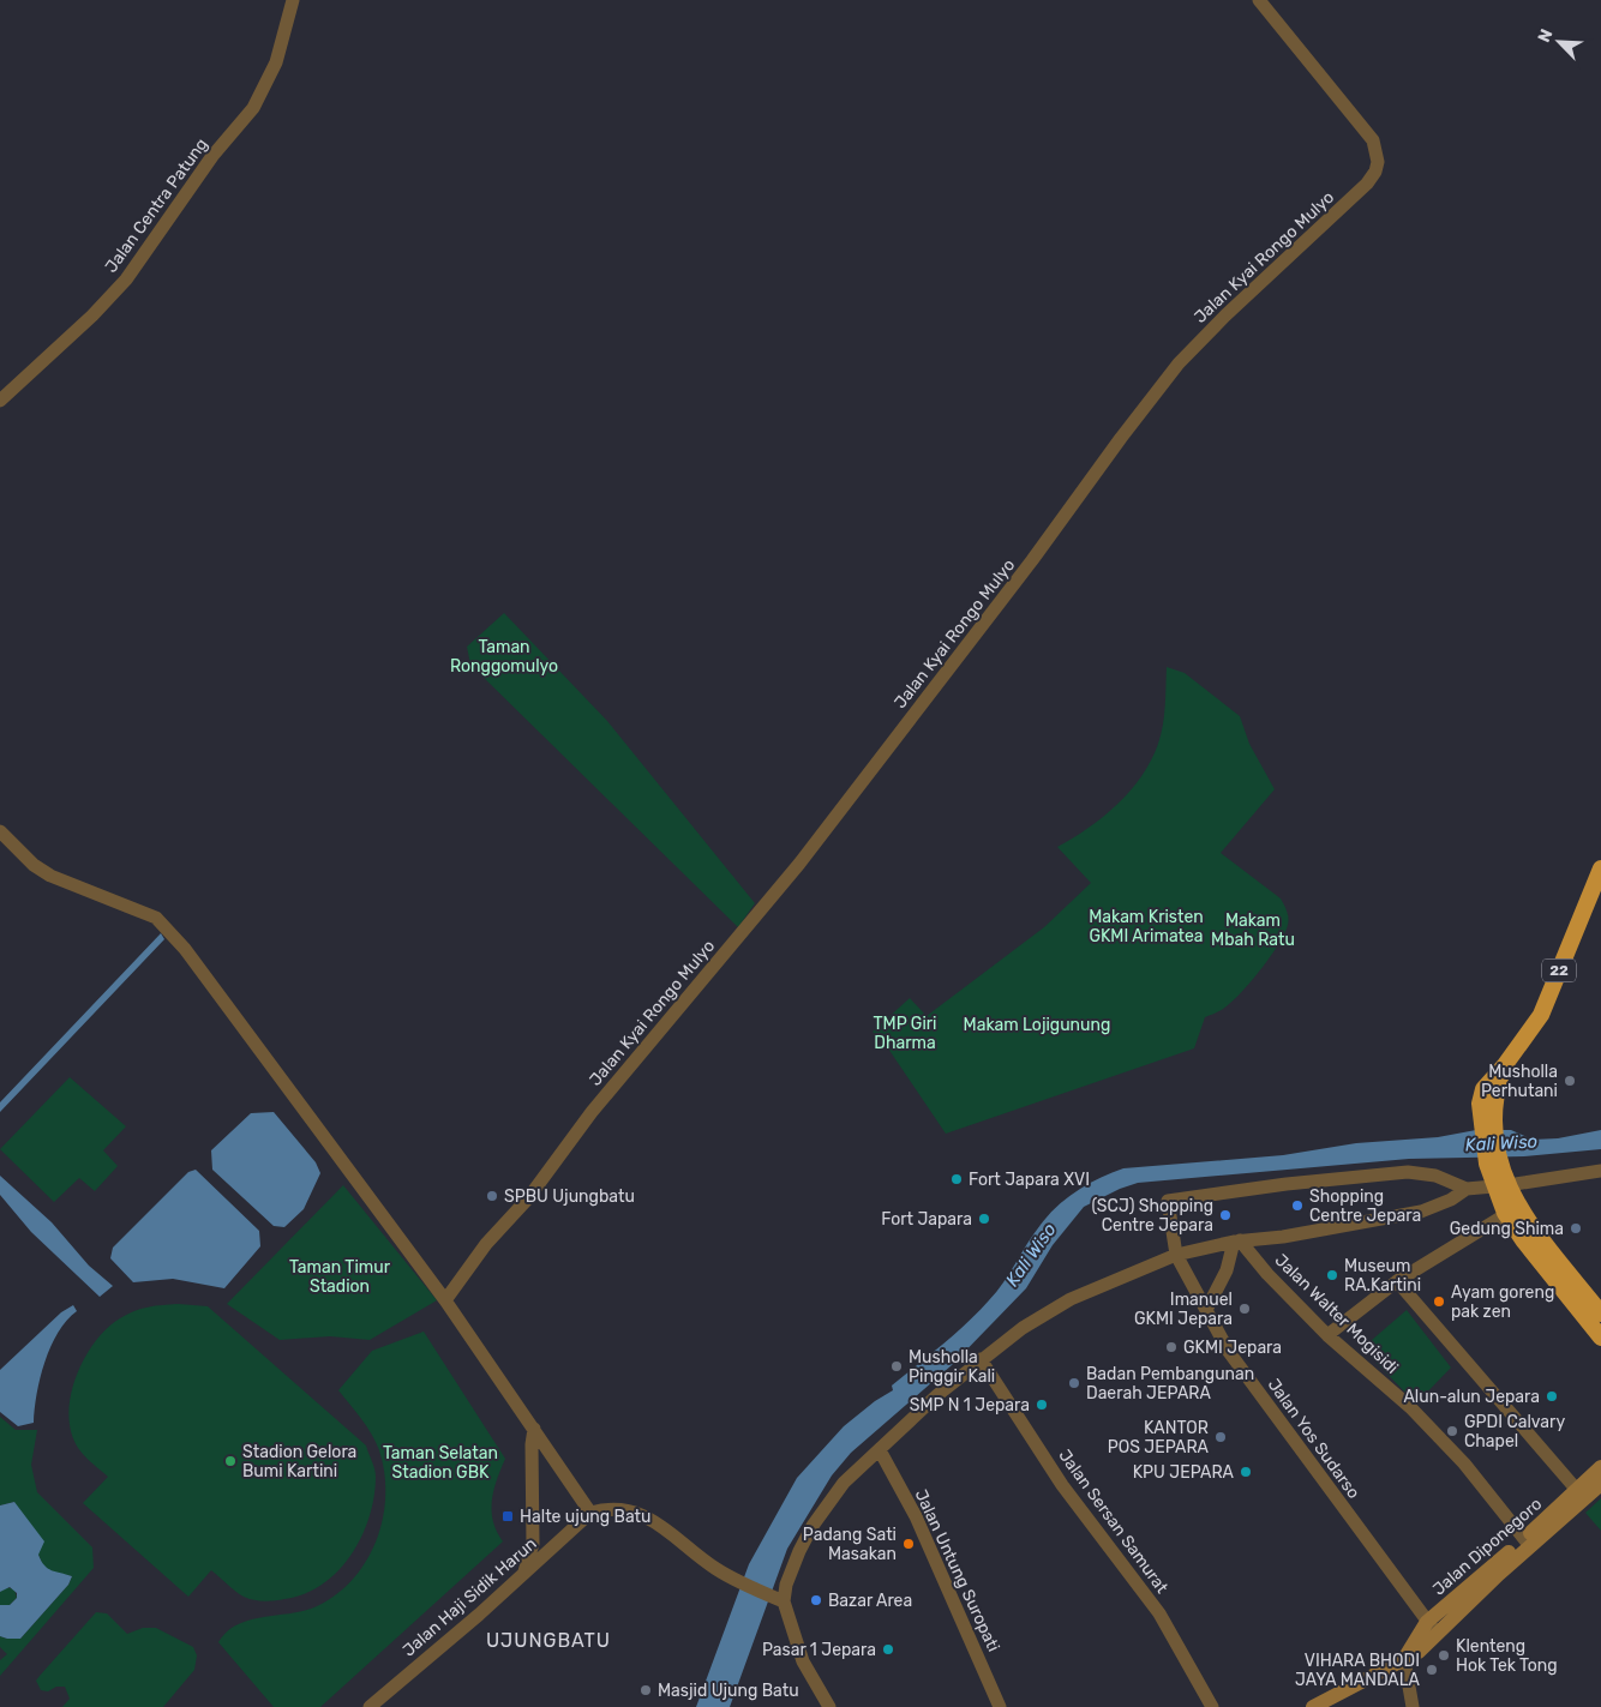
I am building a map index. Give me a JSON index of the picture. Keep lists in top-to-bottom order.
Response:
{
  "streets": {
    "highway": ["22"],
    "main road": ["Jalan Diponegoro"],
    "street": [
      "Jalan Centra Patung",
      "Jalan Kyai Rongo Mulyo",
      "Jalan Walter Mogisidi",
      "Jalan Yos Sudarso",
      "Jalan Sersan Samurat",
      "Jalan Untung Suropati",
      "Jalan Haji Sidik Harun"
    ]
  },
  "crossings": [
    ["Jalan Walter Mogisidi", "Jalan Diponegoro"],
    ["Jalan Yos Sudarso", "Jalan Diponegoro"]
  ],
  "districts": ["UJUNGBATU"],
  "water": ["Kali Wiso"],
  "parks": [
    "Taman Ronggomulyo",
    "Makam Kristen GKMI Arimatea",
    "Makam Mbah Ratu",
    "TMP Giri Dharma",
    "Makam Lojigunung",
    "Taman Timur Stadion",
    "Taman Selatan Stadion GBK"
  ],
  "places": {
    "other": [
      "Musholla Perhutani",
      "Fort Japara XVI",
      "SPBU Ujungbatu",
      "Shopping Centre Jepara",
      "(SCJ) Shopping Centre Jepara",
      "Fort Japara",
      "Gedung Shima",
      "Museum RA.Kartini",
      "Ayam goreng pak zen",
      "Imanuel GKMI Jepara",
      "GKMI Jepara",
      "Musholla Pinggir Kali",
      "Badan Pembangunan Daerah JEPARA",
      "Alun-alun Jepara",
      "SMP N 1 Jepara",
      "GPDI Calvary Chapel",
      "KANTOR POS JEPARA",
      "Stadion Gelora Bumi Kartini",
      "KPU JEPARA",
      "Padang Sati Masakan",
      "Bazar Area",
      "Pasar 1 Jepara",
      "Klenteng Hok Tek Tong",
      "VIHARA BHODI JAYA MANDALA",
      "Masjid Ujung Batu"
    ],
    "transit": ["Halte ujung Batu"]
  },
  "north": "top left"
}
